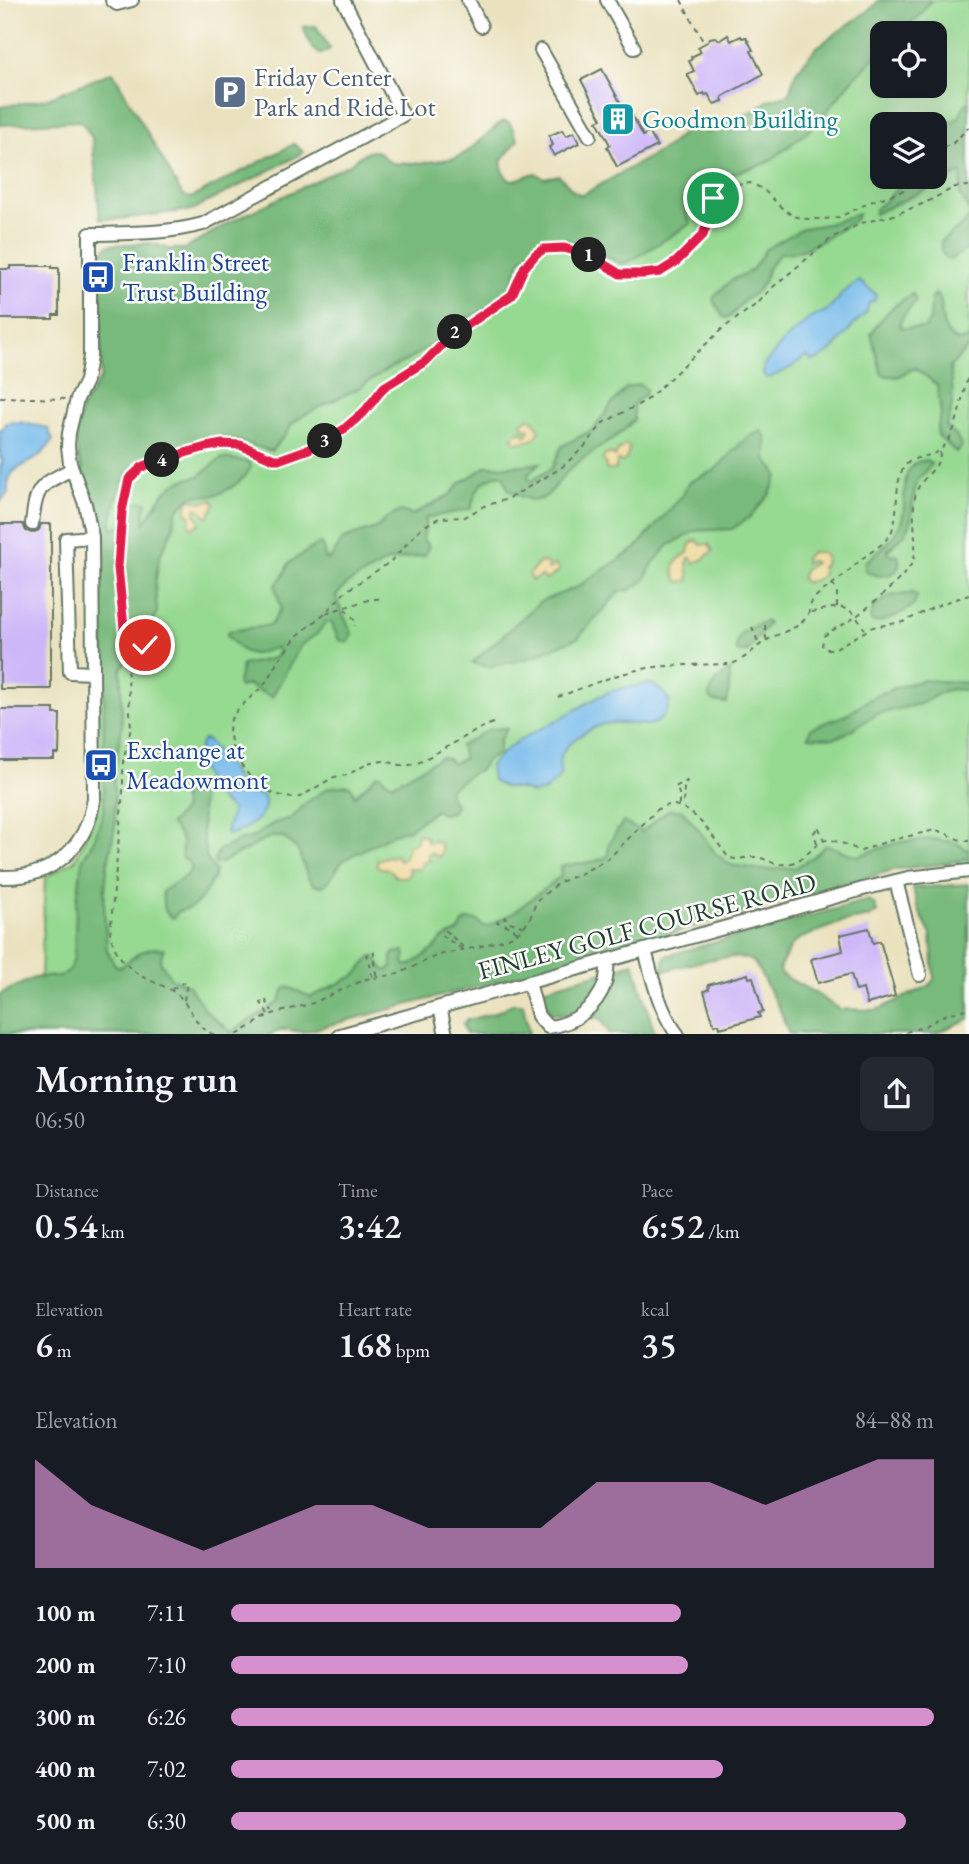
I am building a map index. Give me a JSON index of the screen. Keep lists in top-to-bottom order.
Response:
{
  "streets": {
    "street": ["FINLEY GOLF COURSE ROAD"]
  },
  "places": {
    "parking": ["Friday Center Park and Ride Lot"],
    "building": ["Goodmon Building"],
    "bus stop": ["Franklin Street Trust Building", "Exchange at Meadowmont"]
  },
  "page": {
    "pins": [
      "1",
      "2",
      "3",
      "4"
    ],
    "heading": ["Morning run", "06:50"],
    "stats": [
      ["Distance", "0.54 km"],
      ["Time", "3:42"],
      ["Pace", "6:52 /km"],
      ["Elevation", "6 m"],
      ["Heart rate", "168 bpm"],
      ["kcal", "35"]
    ],
    "chart": ["Elevation", "84–88 m"],
    "list": [
      {
        "name": "100 m",
        "note": "7:11"
      },
      {
        "name": "200 m",
        "note": "7:10"
      },
      {
        "name": "300 m",
        "note": "6:26"
      },
      {
        "name": "400 m",
        "note": "7:02"
      },
      {
        "name": "500 m",
        "note": "6:30"
      }
    ]
  }
}
